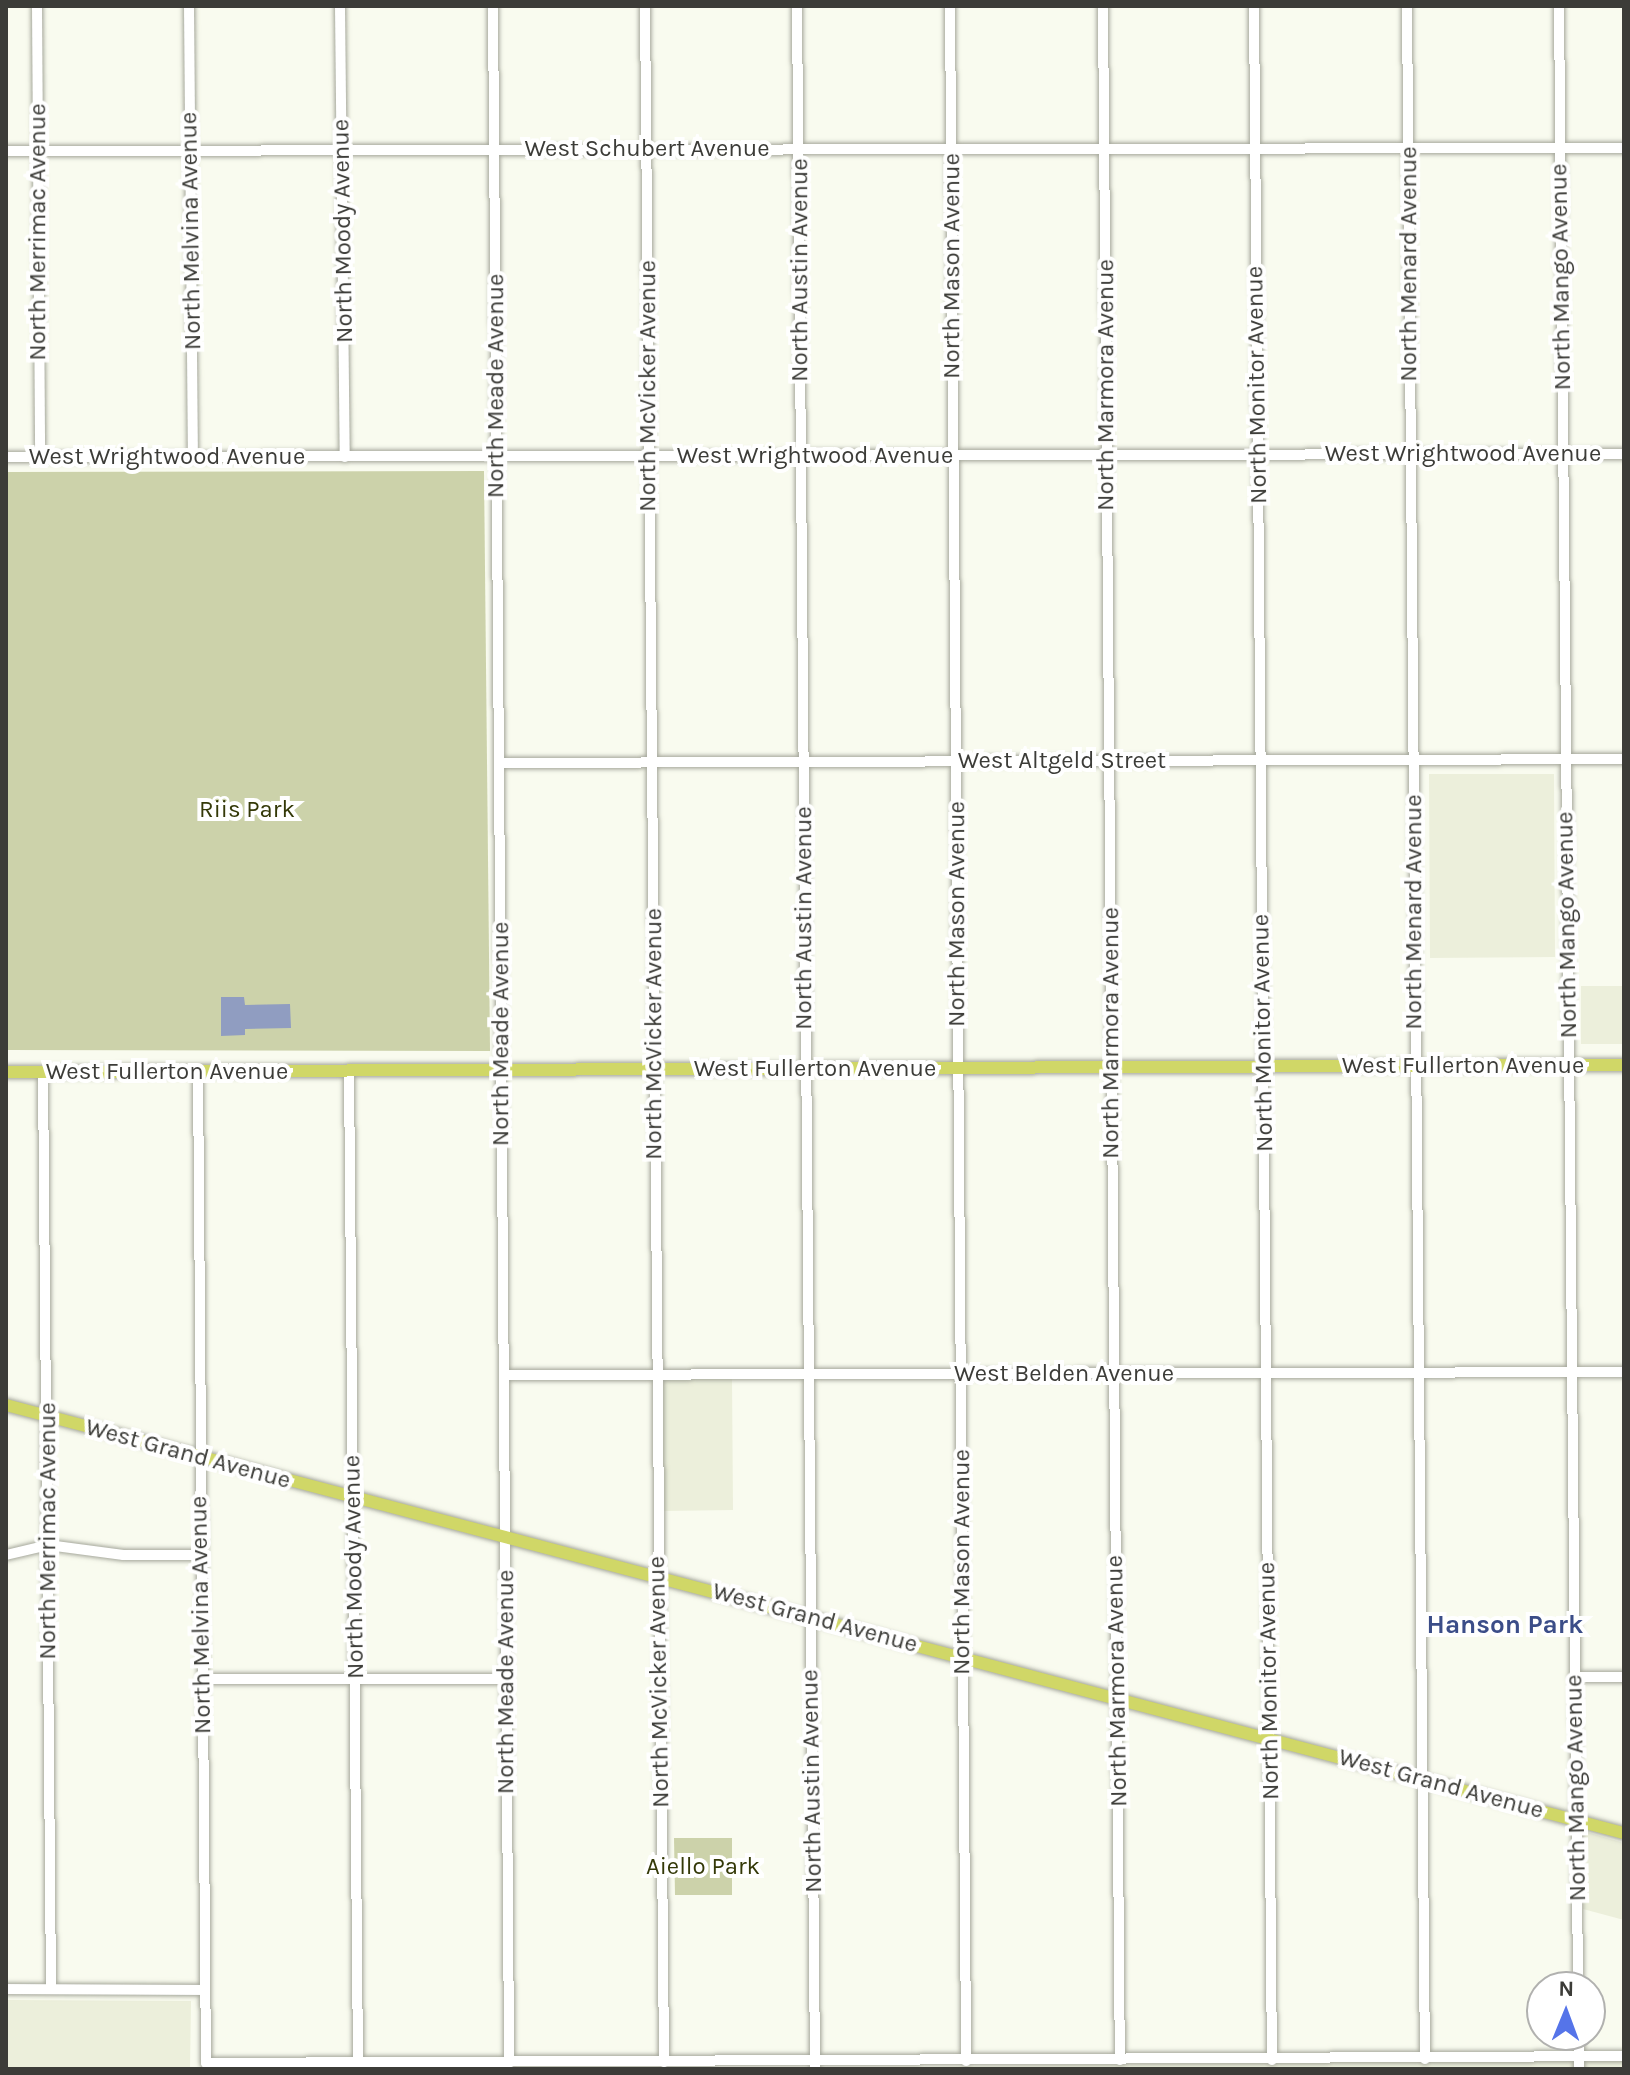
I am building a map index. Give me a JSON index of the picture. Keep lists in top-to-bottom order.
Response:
{
  "streets": {
    "main road": ["West Fullerton Avenue", "West Grand Avenue"],
    "street": [
      "West Schubert Avenue",
      "North Melvina Avenue",
      "North Moody Avenue",
      "North Merrimac Avenue",
      "North Menard Avenue",
      "North Mason Avenue",
      "North Austin Avenue",
      "North Mango Avenue",
      "North Marmora Avenue",
      "North Monitor Avenue",
      "North Meade Avenue",
      "North McVicker Avenue",
      "West Wrightwood Avenue",
      "West Altgeld Street",
      "West Belden Avenue"
    ]
  },
  "crossings": [
    ["West Schubert Avenue", "North Melvina Avenue"],
    ["West Schubert Avenue", "North Moody Avenue"],
    ["West Schubert Avenue", "North Merrimac Avenue"],
    ["West Schubert Avenue", "North Menard Avenue"],
    ["West Schubert Avenue", "North Mason Avenue"],
    ["West Schubert Avenue", "North Austin Avenue"],
    ["West Schubert Avenue", "North Mango Avenue"],
    ["West Schubert Avenue", "North Marmora Avenue"],
    ["West Schubert Avenue", "North Monitor Avenue"],
    ["West Schubert Avenue", "North Meade Avenue"],
    ["West Schubert Avenue", "North McVicker Avenue"],
    ["North Melvina Avenue", "North Moody Avenue"],
    ["North Melvina Avenue", "West Wrightwood Avenue"],
    ["North Melvina Avenue", "West Fullerton Avenue"],
    ["North Melvina Avenue", "West Grand Avenue"],
    ["North Moody Avenue", "West Wrightwood Avenue"],
    ["North Moody Avenue", "West Fullerton Avenue"],
    ["North Moody Avenue", "West Grand Avenue"],
    ["North Merrimac Avenue", "West Wrightwood Avenue"],
    ["North Merrimac Avenue", "West Fullerton Avenue"],
    ["North Merrimac Avenue", "West Grand Avenue"],
    ["North Menard Avenue", "West Wrightwood Avenue"],
    ["North Menard Avenue", "West Altgeld Street"],
    ["North Menard Avenue", "West Fullerton Avenue"],
    ["North Menard Avenue", "West Belden Avenue"],
    ["North Menard Avenue", "West Grand Avenue"],
    ["North Mason Avenue", "West Wrightwood Avenue"],
    ["North Mason Avenue", "West Altgeld Street"],
    ["North Mason Avenue", "West Fullerton Avenue"],
    ["North Mason Avenue", "West Belden Avenue"],
    ["North Mason Avenue", "West Grand Avenue"],
    ["North Austin Avenue", "West Wrightwood Avenue"],
    ["North Austin Avenue", "West Altgeld Street"],
    ["North Austin Avenue", "West Fullerton Avenue"],
    ["North Austin Avenue", "West Belden Avenue"],
    ["North Austin Avenue", "West Grand Avenue"],
    ["North Mango Avenue", "West Wrightwood Avenue"],
    ["North Mango Avenue", "West Altgeld Street"],
    ["North Mango Avenue", "West Fullerton Avenue"],
    ["North Mango Avenue", "West Belden Avenue"],
    ["North Mango Avenue", "West Grand Avenue"],
    ["North Marmora Avenue", "West Wrightwood Avenue"],
    ["North Marmora Avenue", "West Altgeld Street"],
    ["North Marmora Avenue", "West Fullerton Avenue"],
    ["North Marmora Avenue", "West Belden Avenue"],
    ["North Marmora Avenue", "West Grand Avenue"],
    ["North Monitor Avenue", "West Wrightwood Avenue"],
    ["North Monitor Avenue", "West Altgeld Street"],
    ["North Monitor Avenue", "West Fullerton Avenue"],
    ["North Monitor Avenue", "West Belden Avenue"],
    ["North Monitor Avenue", "West Grand Avenue"],
    ["North Meade Avenue", "West Wrightwood Avenue"],
    ["North Meade Avenue", "West Altgeld Street"],
    ["North Meade Avenue", "West Fullerton Avenue"],
    ["North Meade Avenue", "West Belden Avenue"],
    ["North Meade Avenue", "West Grand Avenue"],
    ["North McVicker Avenue", "West Wrightwood Avenue"],
    ["North McVicker Avenue", "West Altgeld Street"],
    ["North McVicker Avenue", "West Fullerton Avenue"],
    ["North McVicker Avenue", "West Belden Avenue"],
    ["North McVicker Avenue", "West Grand Avenue"]
  ],
  "districts": ["Hanson Park"],
  "parks": ["Riis Park", "Aiello Park"],
  "north": "top"
}
